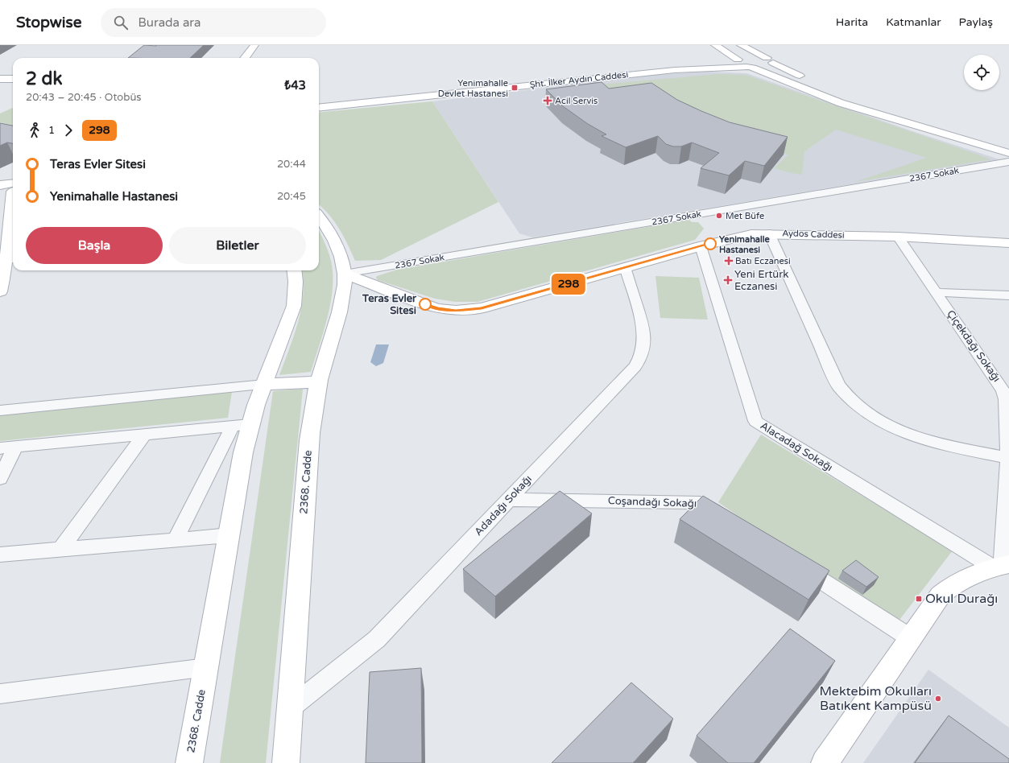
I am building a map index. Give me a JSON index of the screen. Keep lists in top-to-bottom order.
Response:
{
  "streets": {
    "main road": ["Şht. İlker Aydın Caddesi", "Aydos Caddesi", "2368. Cadde"],
    "street": [
      "2367 Sokak",
      "Çiçekdağı Sokağı",
      "Alacadağ Sokağı",
      "Coşandağı Sokağı",
      "Adadağı Sokağı"
    ]
  },
  "crossings": [
    ["2367 Sokak", "Aydos Caddesi"],
    ["2367 Sokak", "2368. Cadde"],
    ["Aydos Caddesi", "Çiçekdağı Sokağı"],
    ["Aydos Caddesi", "Alacadağ Sokağı"],
    ["Aydos Caddesi", "2368. Cadde"],
    ["Aydos Caddesi", "Adadağı Sokağı"],
    ["Çiçekdağı Sokağı", "Alacadağ Sokağı"],
    ["2368. Cadde", "Adadağı Sokağı"],
    ["Coşandağı Sokağı", "Adadağı Sokağı"]
  ],
  "places": {
    "transit": ["Yenimahalle Devlet Hastanesi", "Okul Durağı"],
    "health": ["Acil Servis", "Batı Eczanesi", "Yeni Ertürk Eczanesi"],
    "other": [
      "Met Büfe",
      "Yenimahalle Hastanesi",
      "Teras Evler Sitesi",
      "Mektebim Okulları Batıkent Kampüsü"
    ]
  },
  "lines": ["bus line 298"],
  "page": {
    "header": "Stopwise",
    "search": "Burada ara",
    "nav": ["Harita", "Katmanlar", "Paylaş"],
    "on_map": "298",
    "heading": ["2 dk", "20:43 – 20:45 · Otobüs", "₺43"],
    "legs": ["1", "298"],
    "list": [
      {
        "name": "Teras Evler Sitesi",
        "value": "20:44"
      },
      {
        "name": "Yenimahalle Hastanesi",
        "value": "20:45"
      }
    ],
    "buttons": ["Başla", "Biletler"]
  }
}
